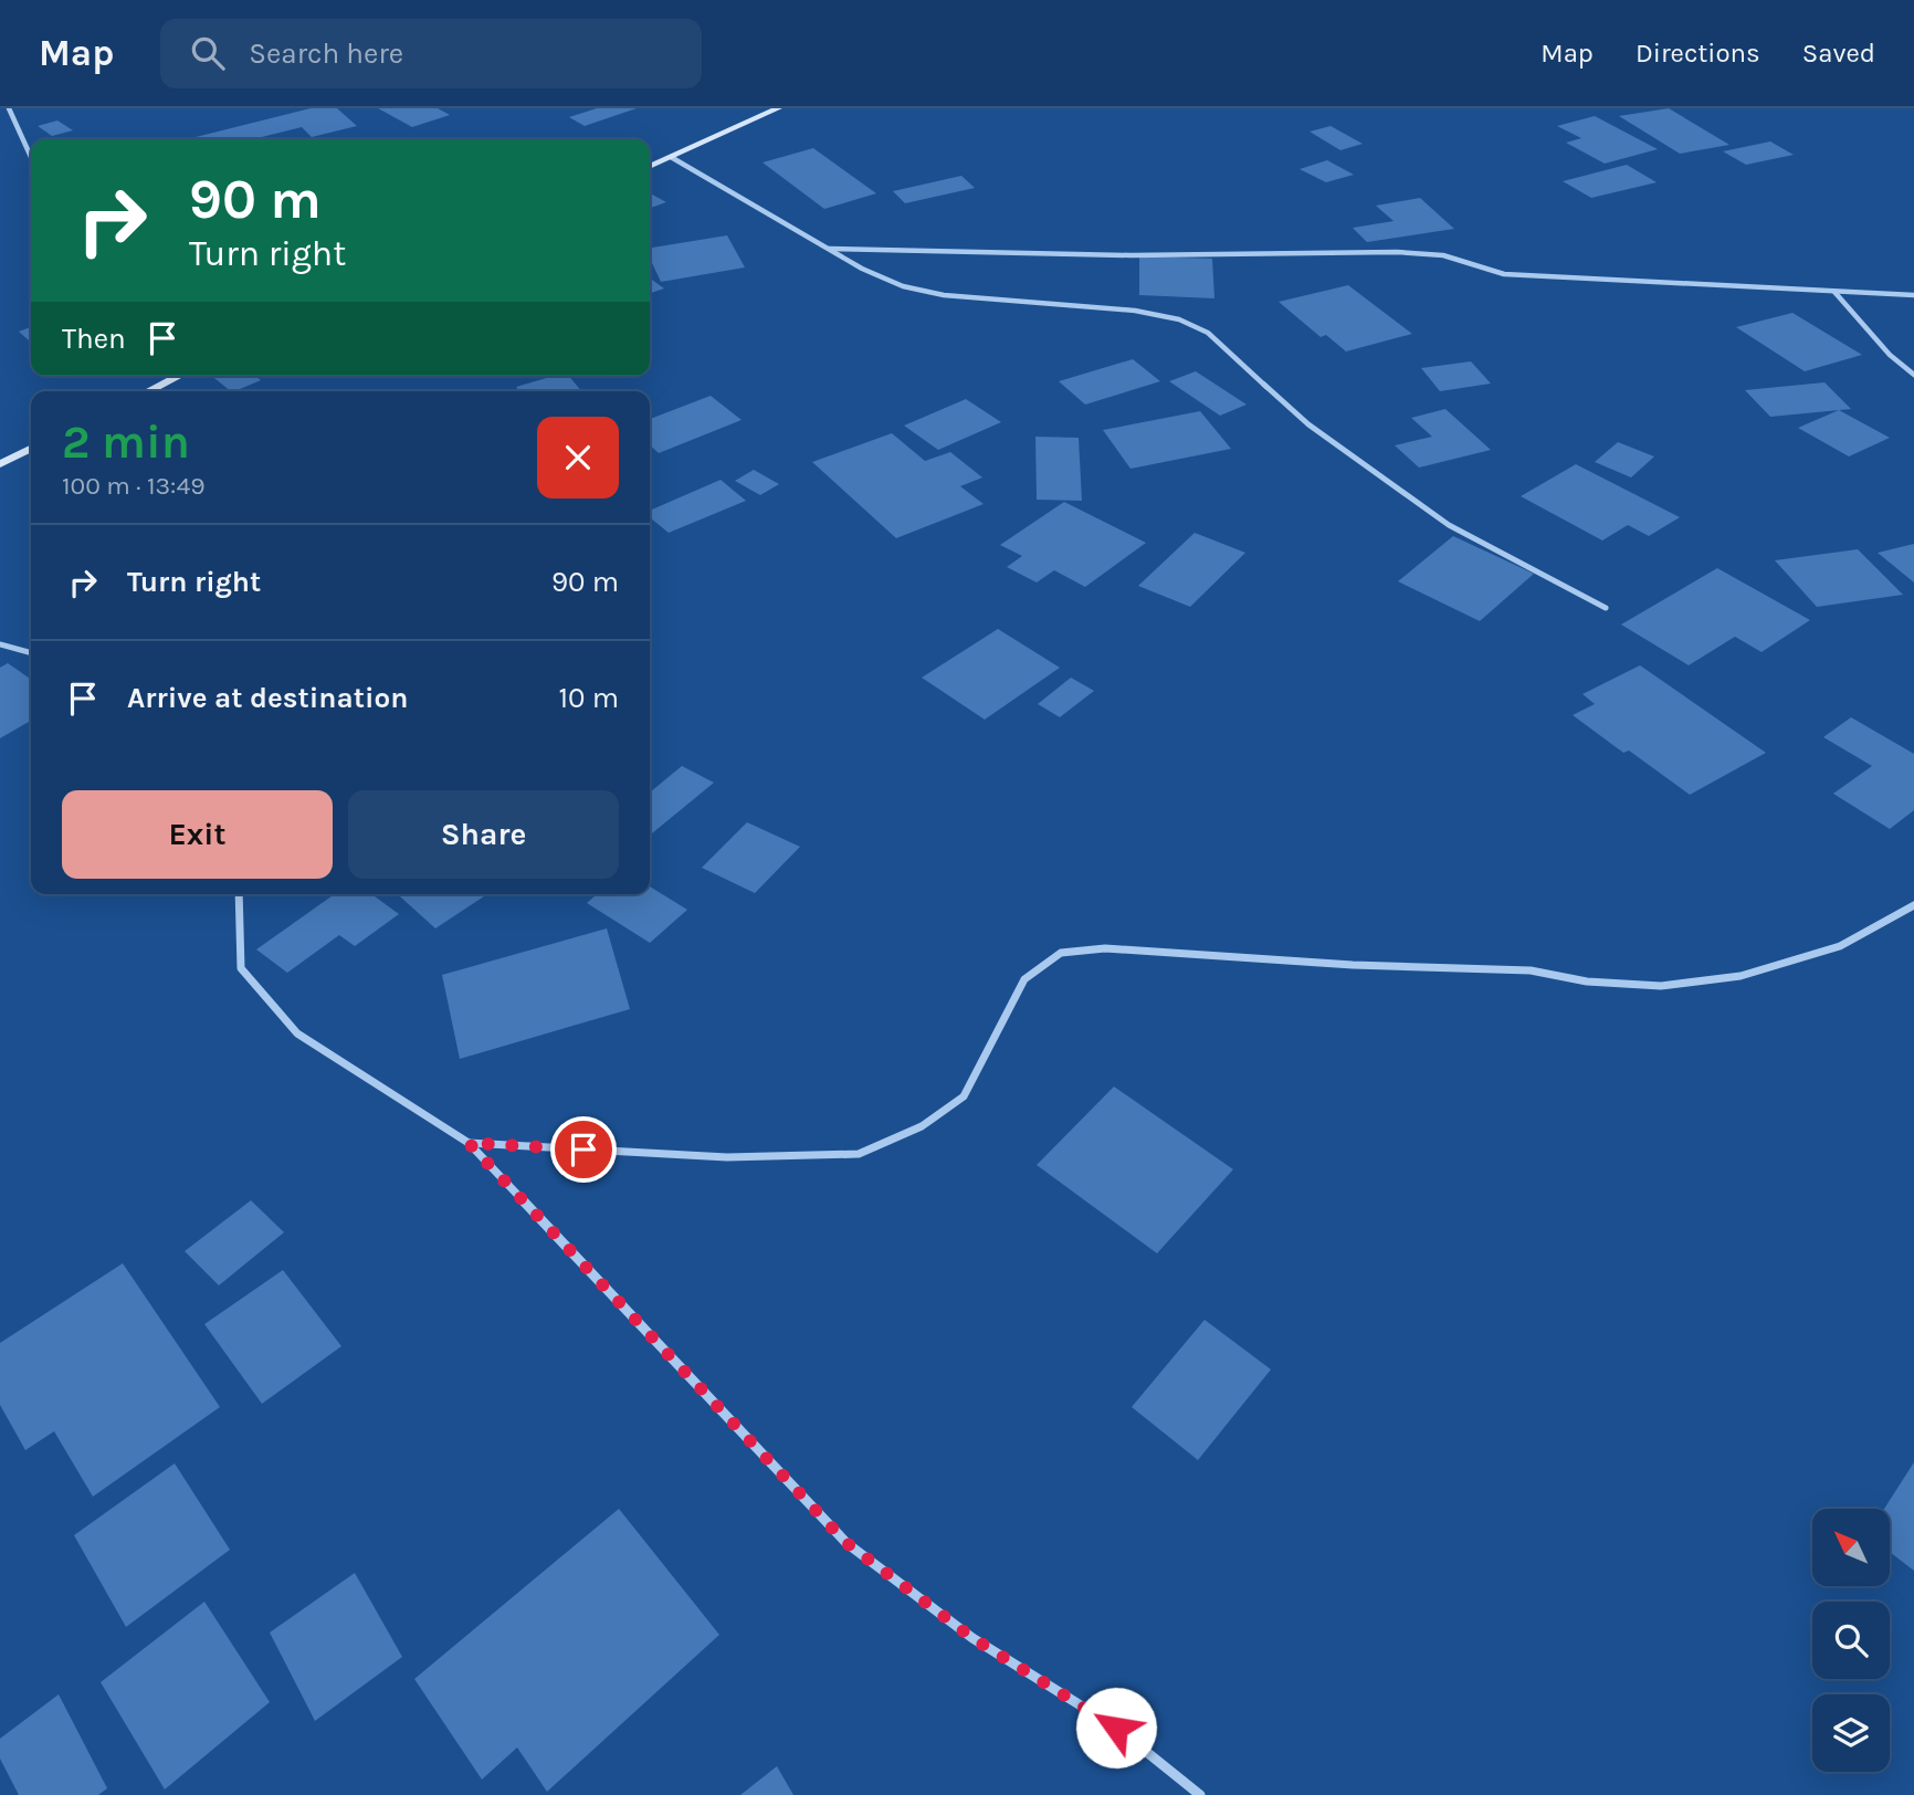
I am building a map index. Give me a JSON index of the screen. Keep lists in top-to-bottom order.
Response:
{
  "north": "top left",
  "page": {
    "header": "Map",
    "search": "Search here",
    "nav": ["Map", "Directions", "Saved"],
    "turn": ["90 m", "Turn right"],
    "then": "Then",
    "heading": ["2 min", "100 m · 13:49"],
    "list": [
      {
        "name": "Turn right",
        "value": "90 m"
      },
      {
        "name": "Arrive at destination",
        "value": "10 m"
      }
    ],
    "buttons": ["Exit", "Share"]
  }
}
